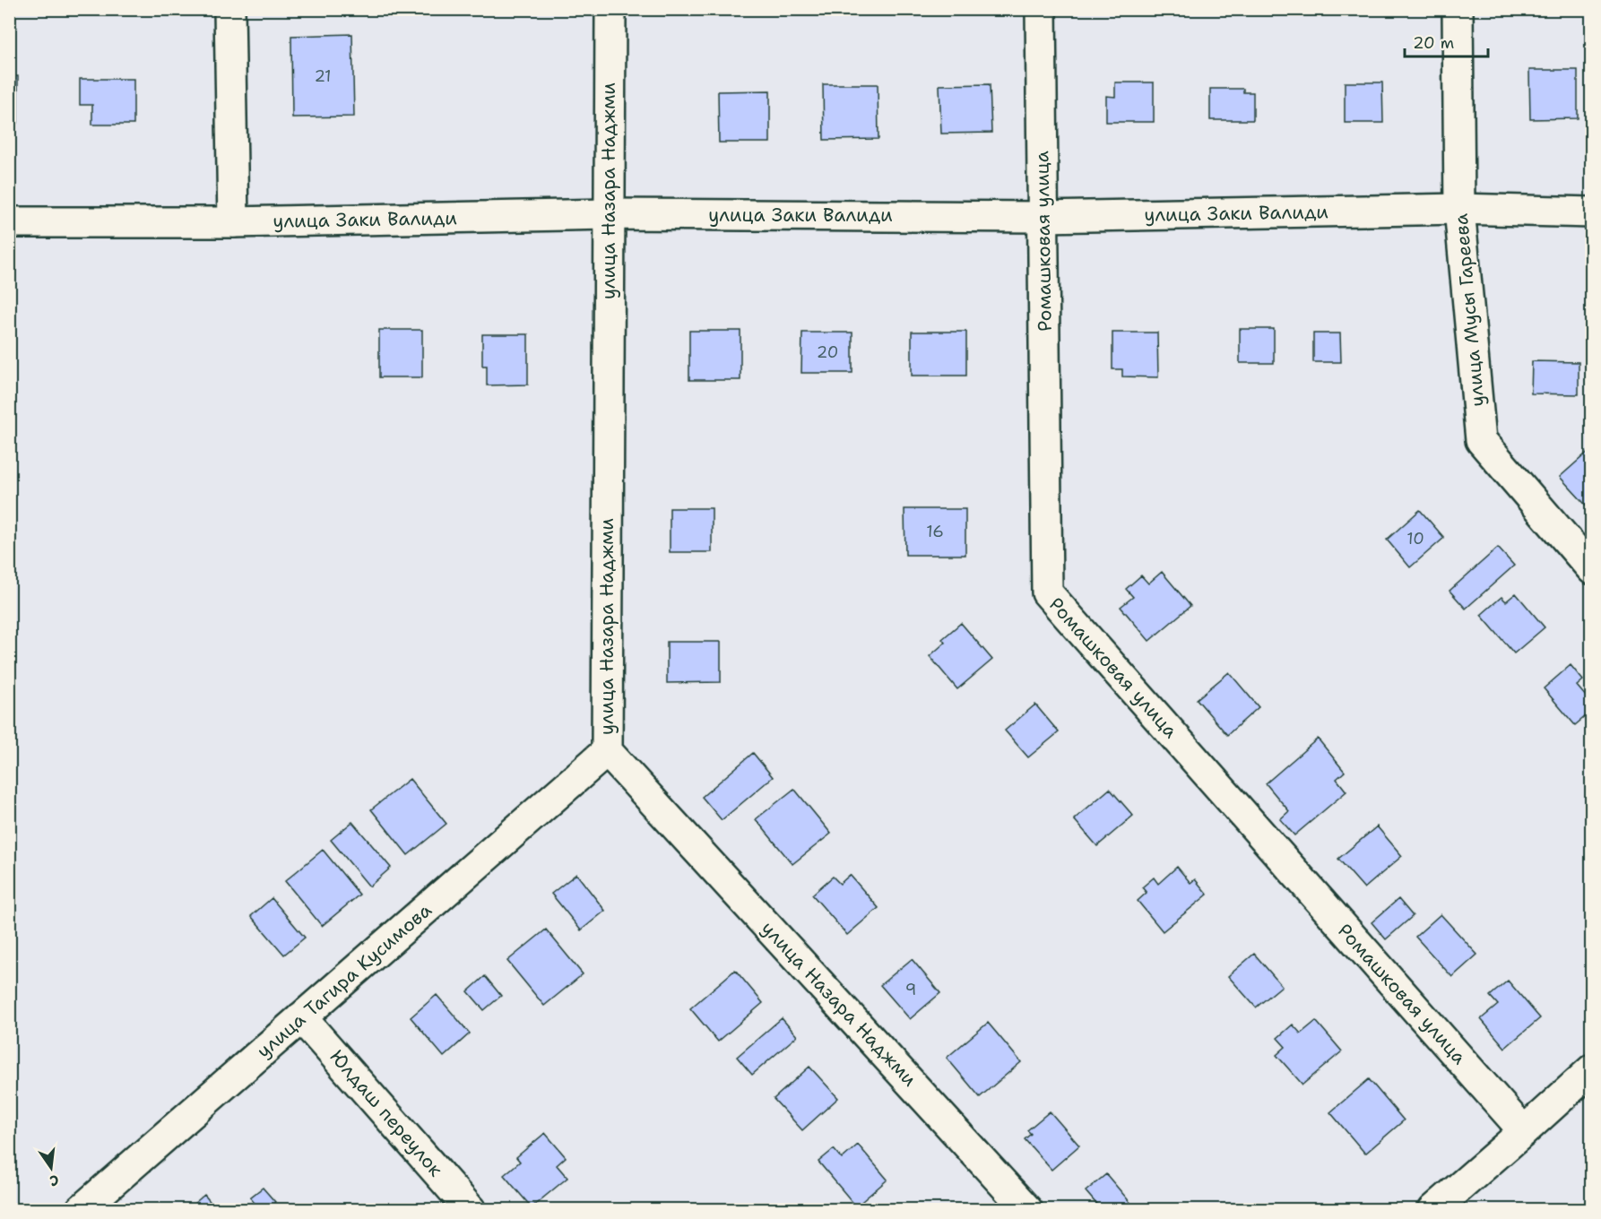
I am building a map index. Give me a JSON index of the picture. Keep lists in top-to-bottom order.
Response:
{
  "streets": {
    "street": [
      "улица Назара Наджми",
      "улица Заки Валиди",
      "Ромашковая улица",
      "улица Мусы Гареева",
      "улица Тагира Кусимова",
      "Юлдаш переулок"
    ]
  },
  "crossings": [
    ["улица Назара Наджми", "улица Заки Валиди"],
    ["улица Назара Наджми", "улица Тагира Кусимова"],
    ["улица Заки Валиди", "Ромашковая улица"],
    ["улица Заки Валиди", "улица Мусы Гареева"],
    ["улица Тагира Кусимова", "Юлдаш переулок"]
  ],
  "house_numbers": [
    "21",
    "20",
    "16",
    "10",
    "9"
  ],
  "scale_bar": "20 m",
  "north": "bottom"
}
